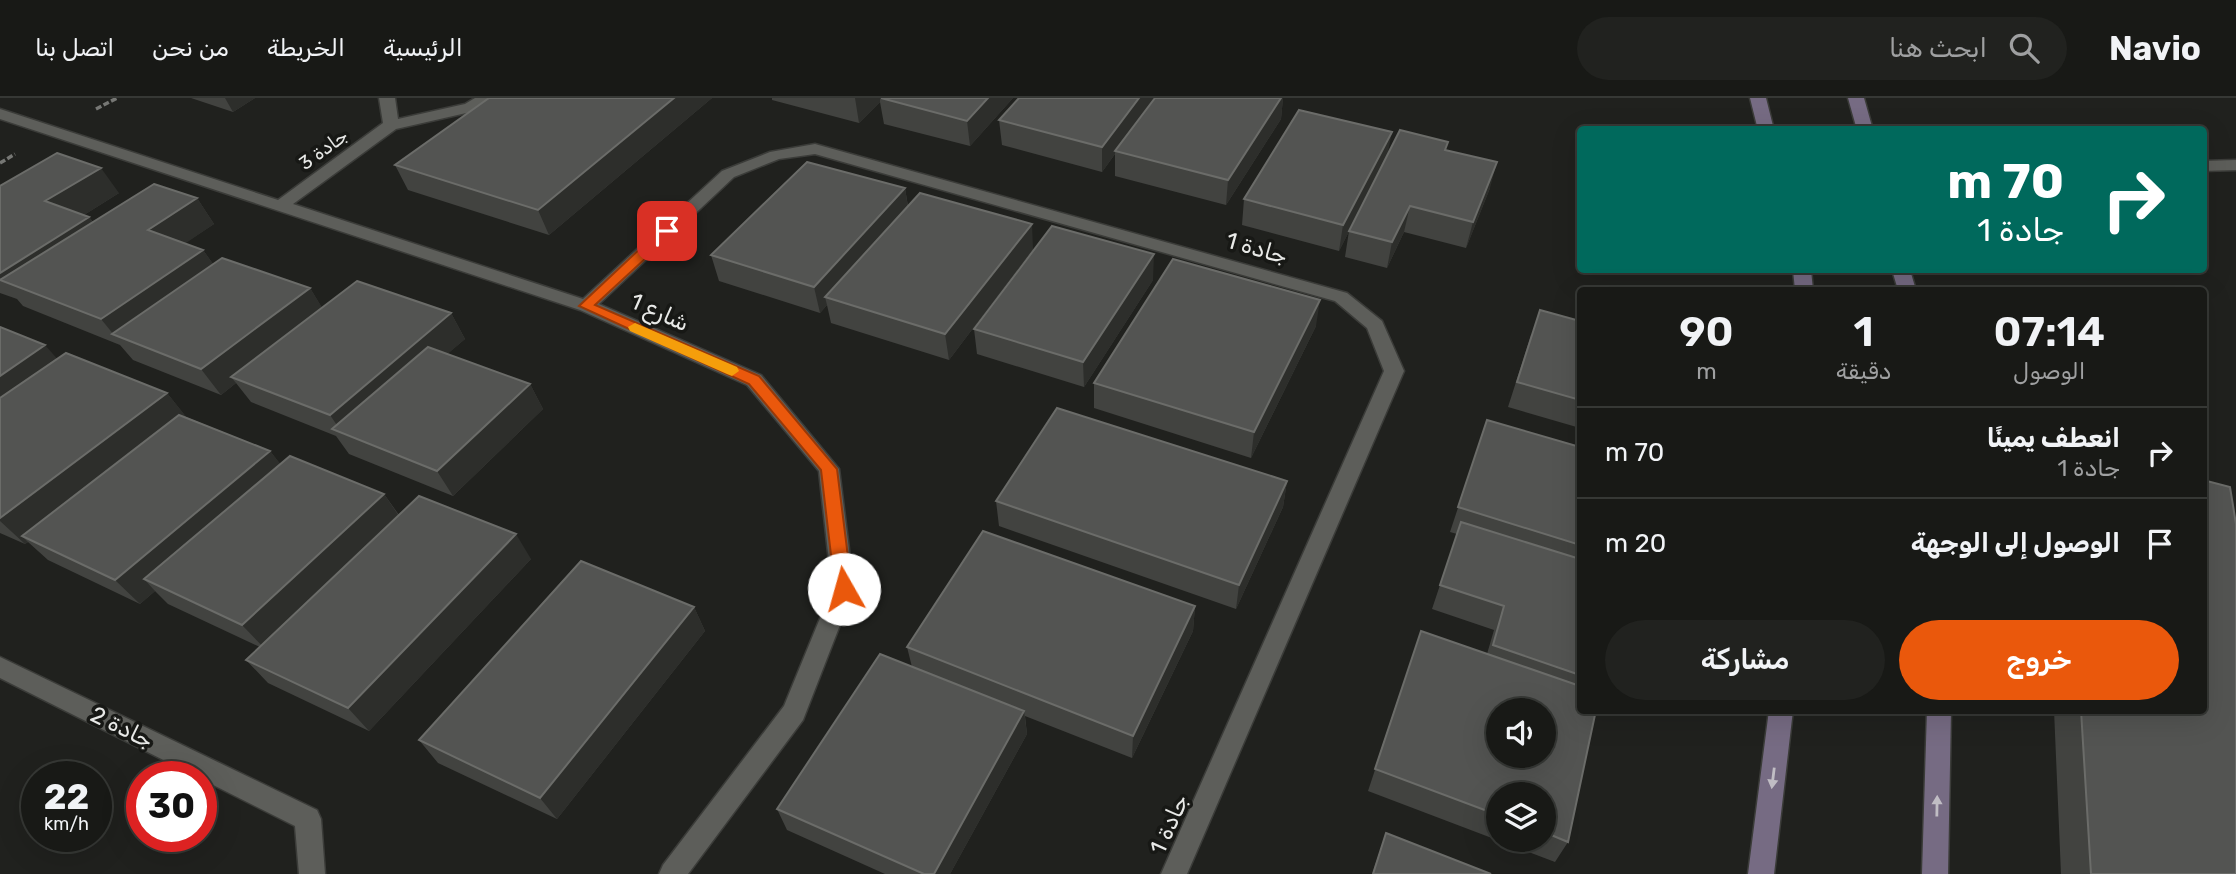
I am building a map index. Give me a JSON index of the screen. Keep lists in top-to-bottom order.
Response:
{
  "streets": {
    "street": [
      "جادة 3",
      "جادة 1",
      "شارع 1",
      "جادة 2"
    ]
  },
  "crossings": [
    ["جادة 3", "شارع 1"],
    ["جادة 1", "شارع 1"]
  ],
  "page": {
    "header": "Navio",
    "search": "ابحث هنا",
    "nav": [
      "الرئيسية",
      "الخريطة",
      "من نحن",
      "اتصل بنا"
    ],
    "turn": ["70 m", "جادة 1"],
    "eta": [
      "07:14",
      "الوصول",
      "1",
      "دقيقة",
      "90",
      "m"
    ],
    "list": [
      {
        "name": "انعطف يمينًا",
        "note": "جادة 1",
        "value": "70 m"
      },
      {
        "name": "الوصول إلى الوجهة",
        "value": "20 m"
      }
    ],
    "buttons": ["خروج", "مشاركة"],
    "speed": "22 km/h",
    "limit": "30"
  }
}
